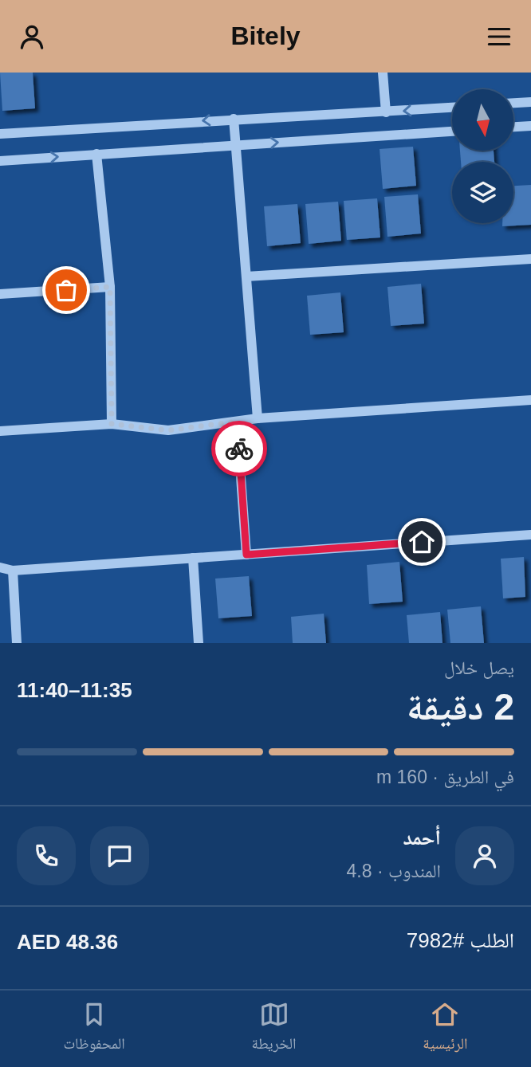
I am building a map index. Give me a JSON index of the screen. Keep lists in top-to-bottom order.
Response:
{
  "north": "bottom",
  "page": {
    "header": "Bitely",
    "heading": ["2 دقيقة", "يصل خلال", "11:35–11:40"],
    "panel": [
      "أحمد",
      "المندوب · 4.8",
      "الطلب #7982",
      "AED 48.36"
    ],
    "bar": "في الطريق · 160 m",
    "tabs": ["الرئيسية", "الخريطة", "المحفوظات"]
  }
}
